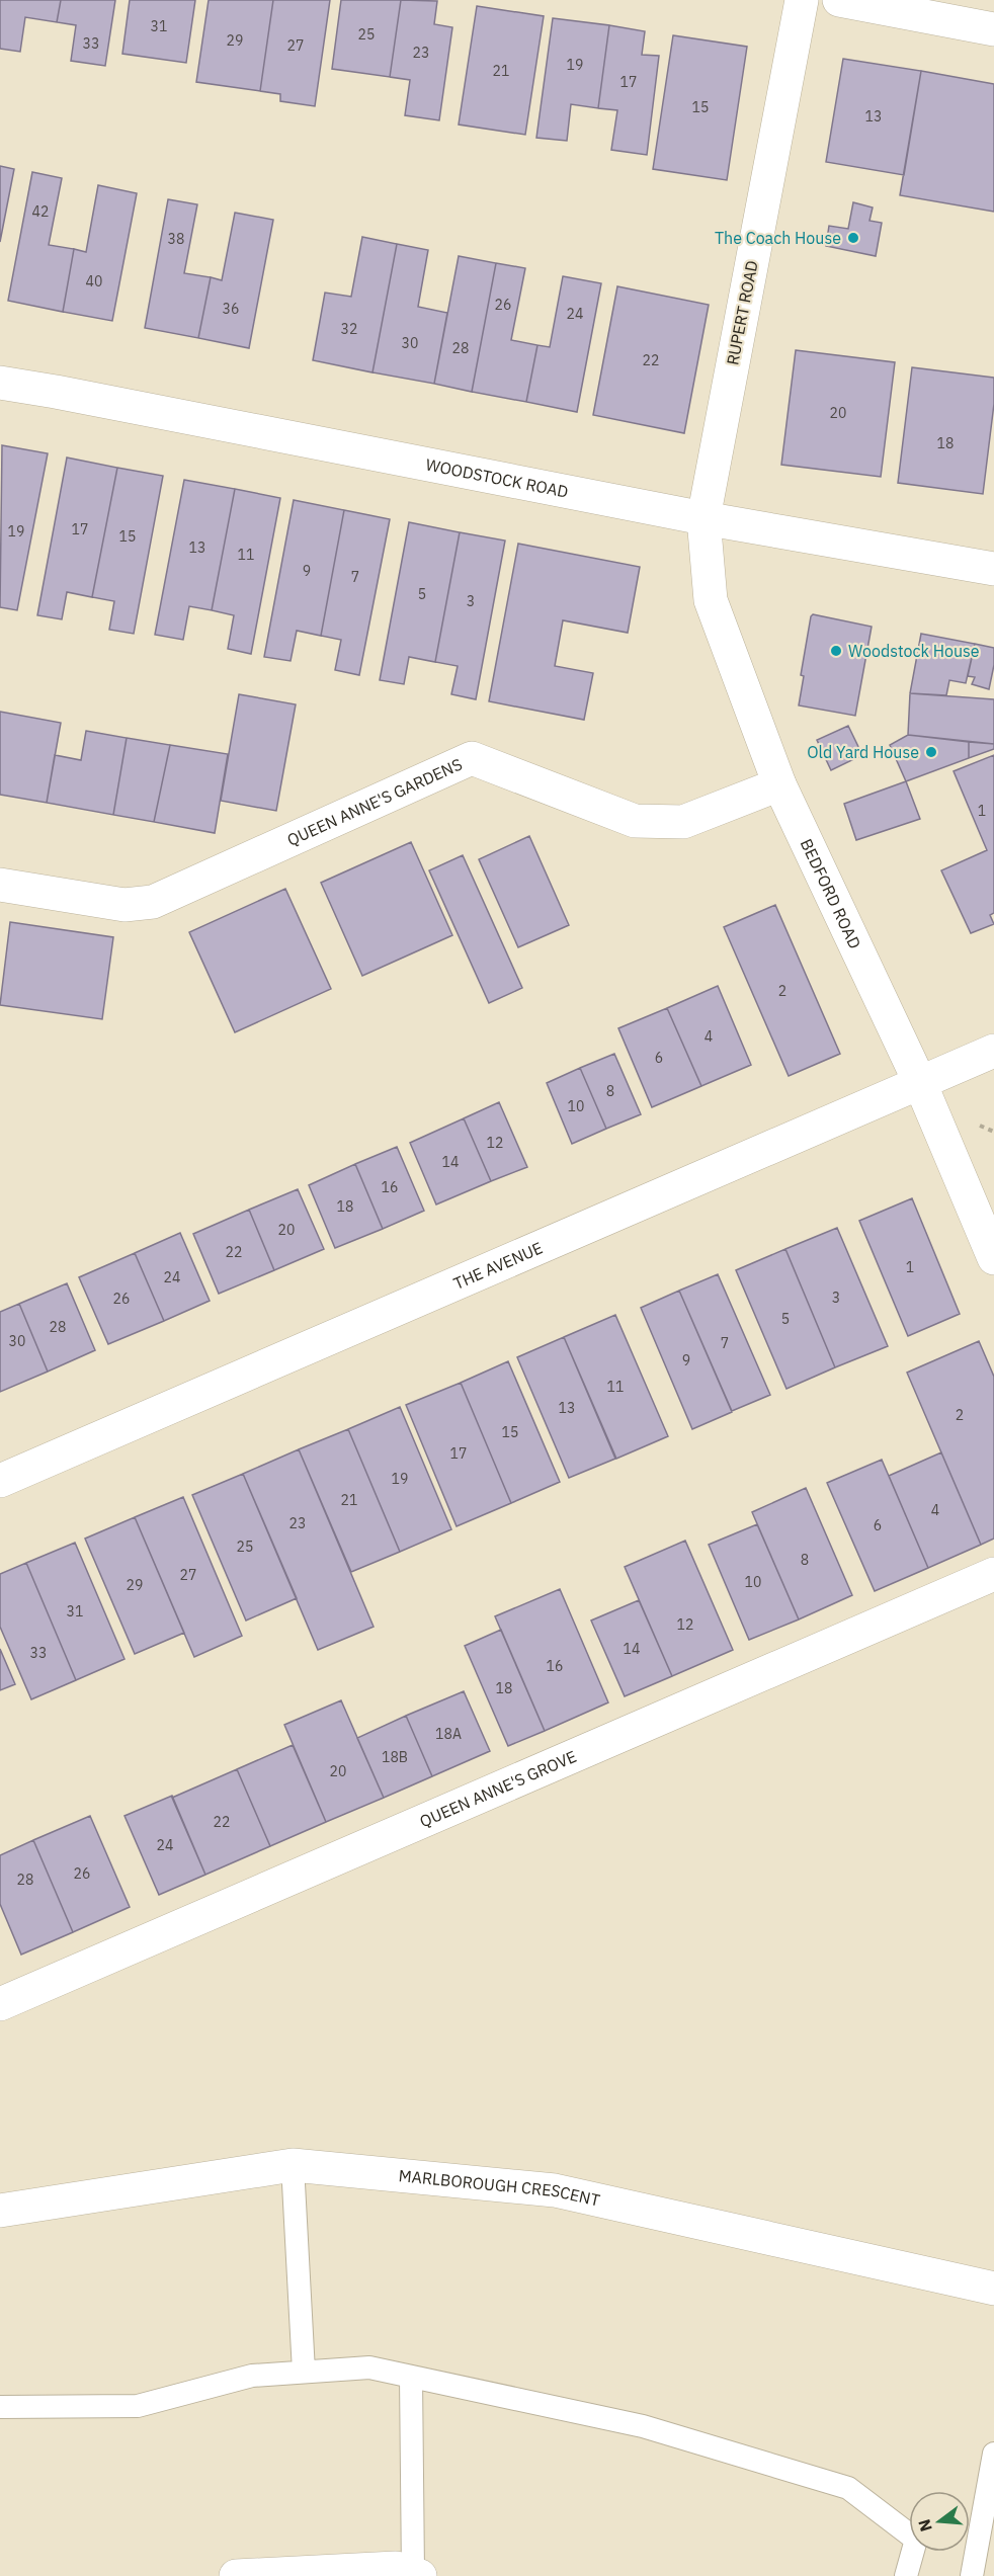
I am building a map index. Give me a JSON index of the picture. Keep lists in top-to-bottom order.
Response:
{
  "streets": {
    "street": [
      "RUPERT ROAD",
      "WOODSTOCK ROAD",
      "QUEEN ANNE'S GARDENS",
      "BEDFORD ROAD",
      "THE AVENUE",
      "QUEEN ANNE'S GROVE",
      "MARLBOROUGH CRESCENT"
    ]
  },
  "crossings": [
    ["RUPERT ROAD", "WOODSTOCK ROAD"],
    ["RUPERT ROAD", "BEDFORD ROAD"],
    ["WOODSTOCK ROAD", "BEDFORD ROAD"],
    ["QUEEN ANNE'S GARDENS", "BEDFORD ROAD"],
    ["BEDFORD ROAD", "THE AVENUE"]
  ],
  "places": ["The Coach House", "Woodstock House", "Old Yard House"],
  "house_numbers": [
    "31",
    "25",
    "29",
    "33",
    "27",
    "23",
    "19",
    "21",
    "17",
    "15",
    "13",
    "42",
    "38",
    "40",
    "26",
    "36",
    "24",
    "32",
    "30",
    "28",
    "22",
    "20",
    "18",
    "17",
    "19",
    "15",
    "13",
    "11",
    "9",
    "7",
    "5",
    "3",
    "1",
    "2",
    "4",
    "6",
    "8",
    "10",
    "12",
    "14",
    "16",
    "18",
    "20",
    "22",
    "1",
    "24",
    "3",
    "26",
    "5",
    "28",
    "30",
    "7",
    "9",
    "11",
    "13",
    "2",
    "15",
    "17",
    "19",
    "21",
    "4",
    "23",
    "6",
    "25",
    "8",
    "27",
    "10",
    "29",
    "31",
    "12",
    "14",
    "33",
    "16",
    "18",
    "18A",
    "18B",
    "20",
    "22",
    "24",
    "26",
    "28"
  ],
  "north": "left"
}
